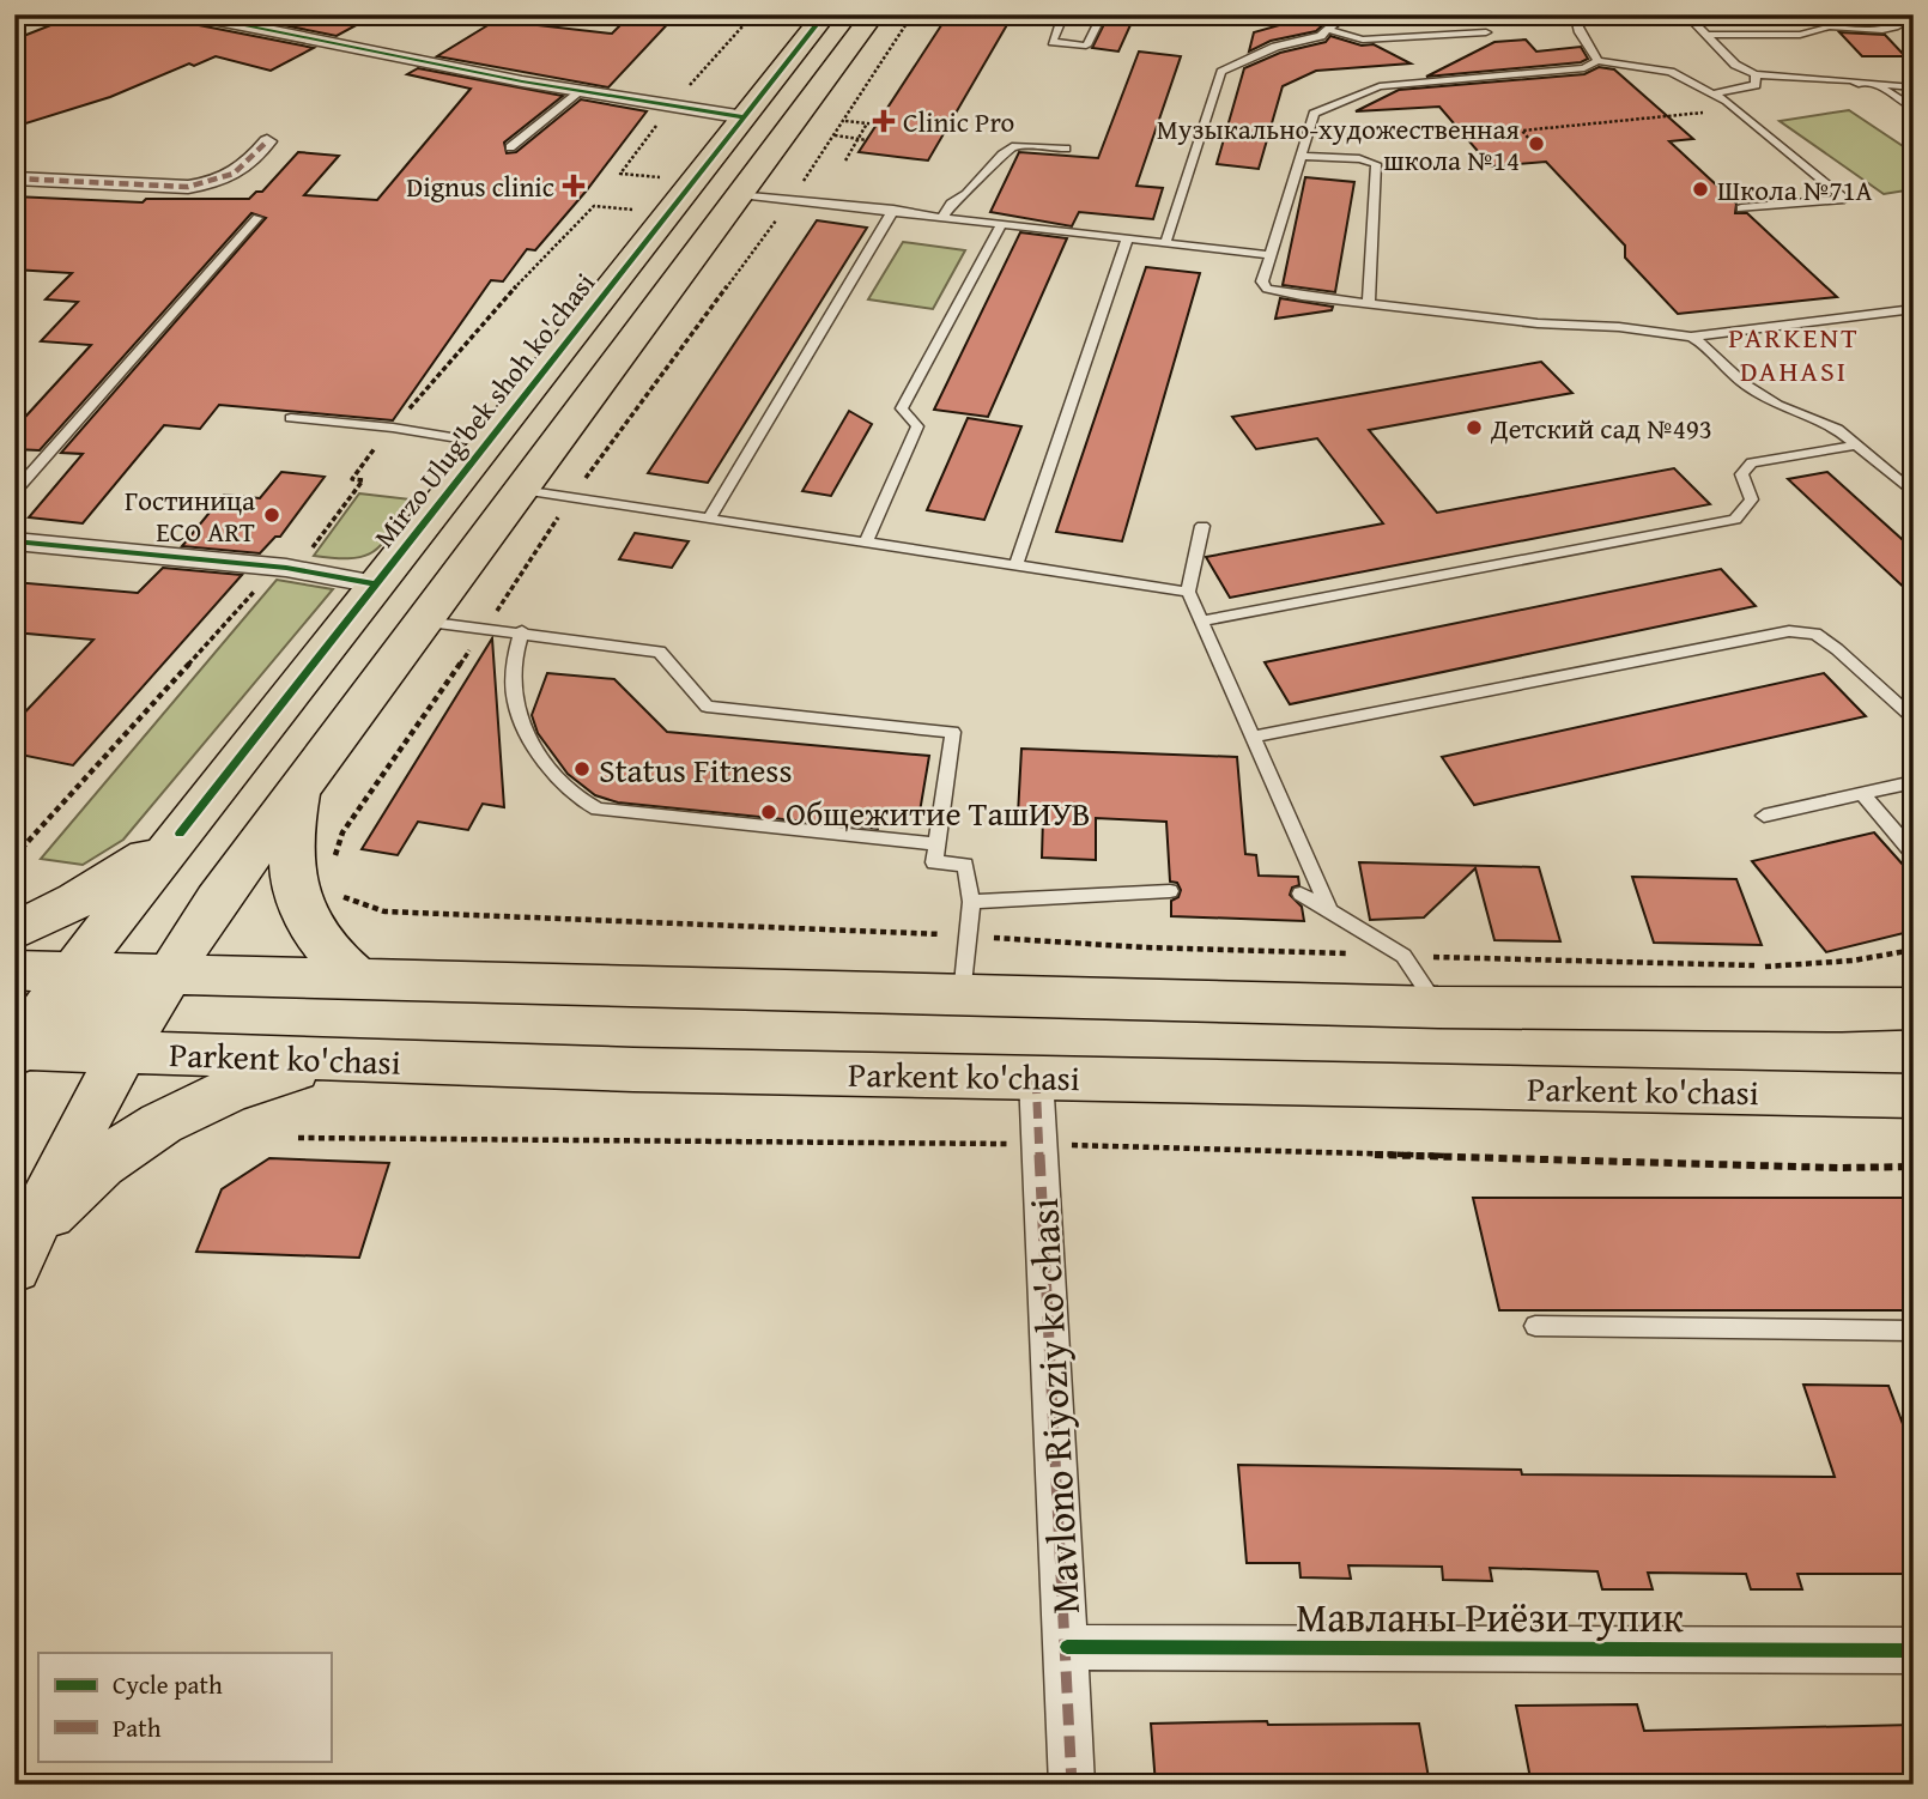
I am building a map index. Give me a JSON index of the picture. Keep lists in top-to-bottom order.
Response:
{
  "streets": {
    "main road": ["Mirzo Ulug'bek shoh ko'chasi", "Parkent ko'chasi"],
    "street": ["Mavlono Riyoziy ko'chasi", "Мавланы Риёзи тупик"]
  },
  "crossings": [
    ["Mirzo Ulug'bek shoh ko'chasi", "Parkent ko'chasi"],
    ["Parkent ko'chasi", "Mavlono Riyoziy ko'chasi"],
    ["Mavlono Riyoziy ko'chasi", "Мавланы Риёзи тупик"]
  ],
  "districts": ["PARKENT DAHASI"],
  "places": {
    "health": ["Clinic Pro", "Dignus clinic"],
    "other": [
      "Музыкально-художественная школа №14",
      "Школа №71А",
      "Детский сад №493",
      "Гостиница ECO ART",
      "Status Fitness",
      "Общежитие ТашИУВ"
    ]
  },
  "legend": ["Cycle path", "Path"]
}
